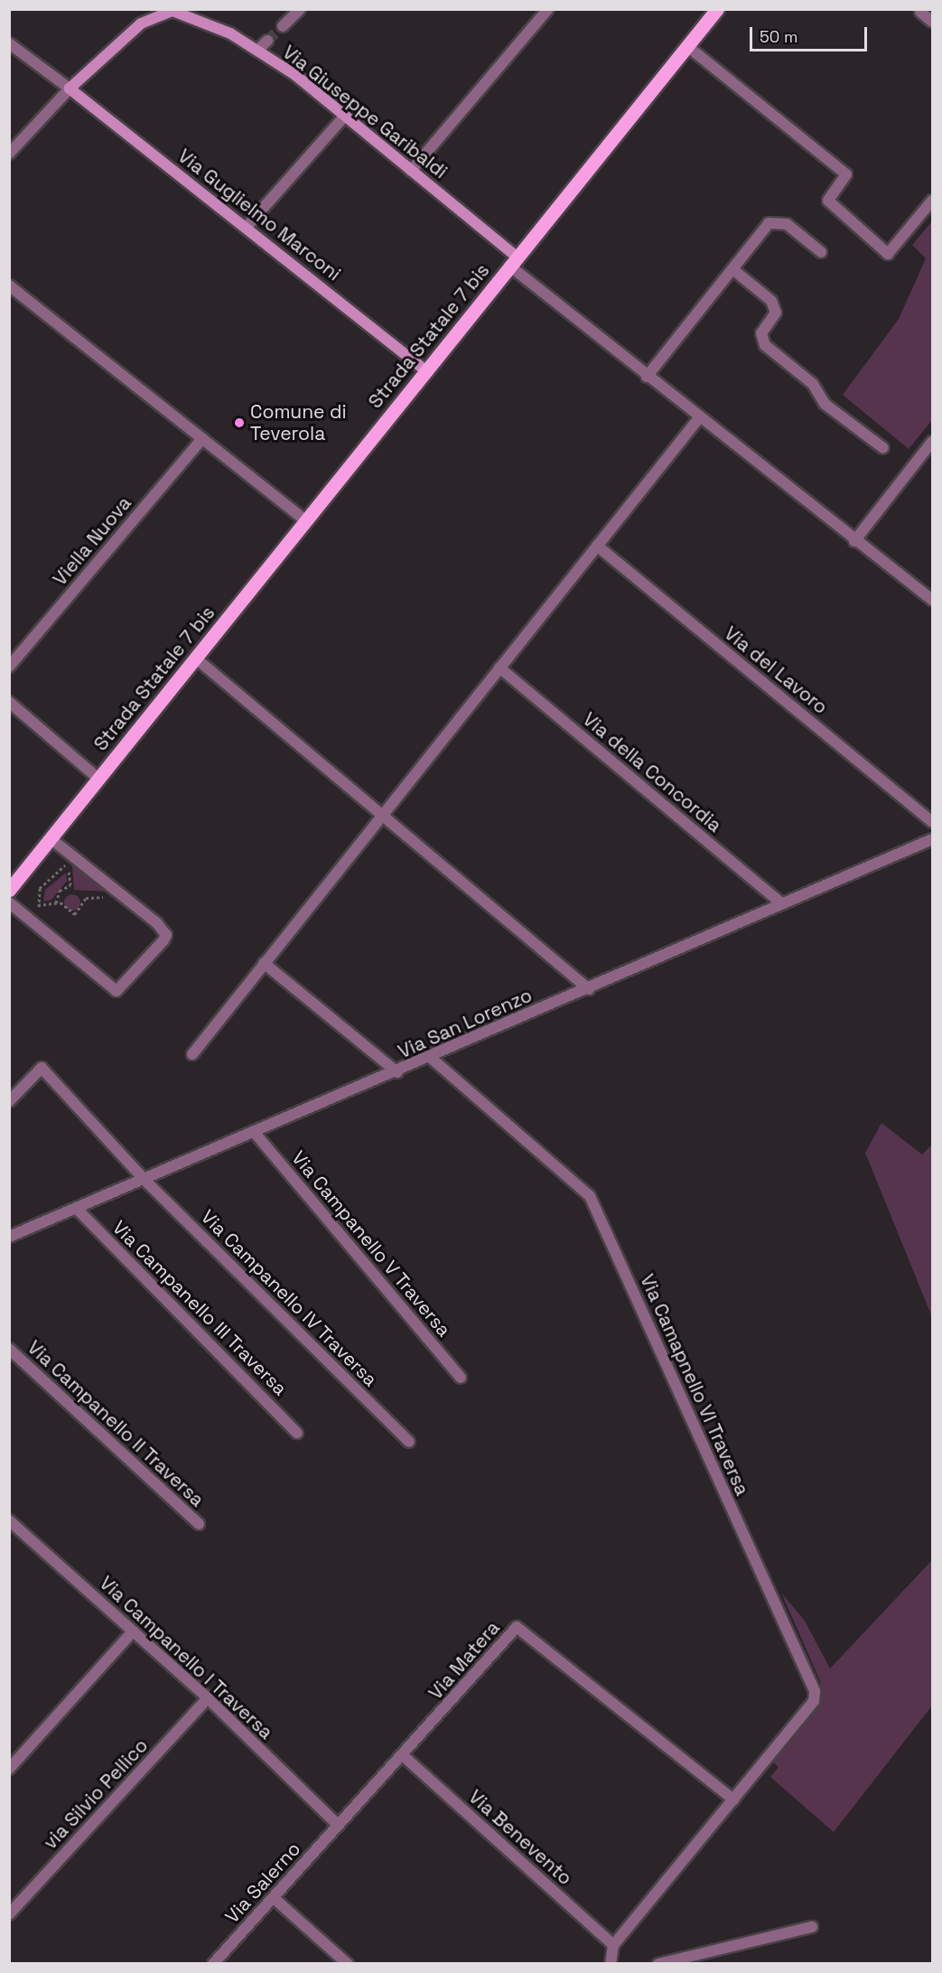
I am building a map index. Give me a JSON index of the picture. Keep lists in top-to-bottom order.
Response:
{
  "streets": {
    "main road": ["Strada Statale 7 bis"],
    "street": [
      "Via Giuseppe Garibaldi",
      "Via Guglielmo Marconi",
      "Viella Nuova",
      "Via del Lavoro",
      "Via della Concordia",
      "Via San Lorenzo",
      "Via Campanello V Traversa",
      "Via Campanello IV Traversa",
      "Via Campanello III Traversa",
      "Via Camapnello VI Traversa",
      "Via Campanello II Traversa",
      "Via Campanello I Traversa",
      "Via Matera",
      "via Silvio Pellico",
      "Via Benevento",
      "Via Salerno"
    ]
  },
  "crossings": [
    ["Via Giuseppe Garibaldi", "Via Guglielmo Marconi"],
    ["Via Giuseppe Garibaldi", "Strada Statale 7 bis"],
    ["Via Guglielmo Marconi", "Strada Statale 7 bis"],
    ["Via della Concordia", "Via San Lorenzo"],
    ["Via San Lorenzo", "Via Campanello V Traversa"],
    ["Via San Lorenzo", "Via Campanello IV Traversa"],
    ["Via San Lorenzo", "Via Campanello III Traversa"],
    ["Via San Lorenzo", "Via Camapnello VI Traversa"],
    ["Via Camapnello VI Traversa", "Via Matera"],
    ["Via Camapnello VI Traversa", "Via Benevento"],
    ["Via Campanello I Traversa", "Via Matera"],
    ["Via Campanello I Traversa", "via Silvio Pellico"],
    ["Via Campanello I Traversa", "Via Salerno"],
    ["Via Matera", "Via Benevento"],
    ["Via Matera", "Via Salerno"]
  ],
  "places": ["Comune di Teverola"],
  "scale_bar": "50 m"
}
